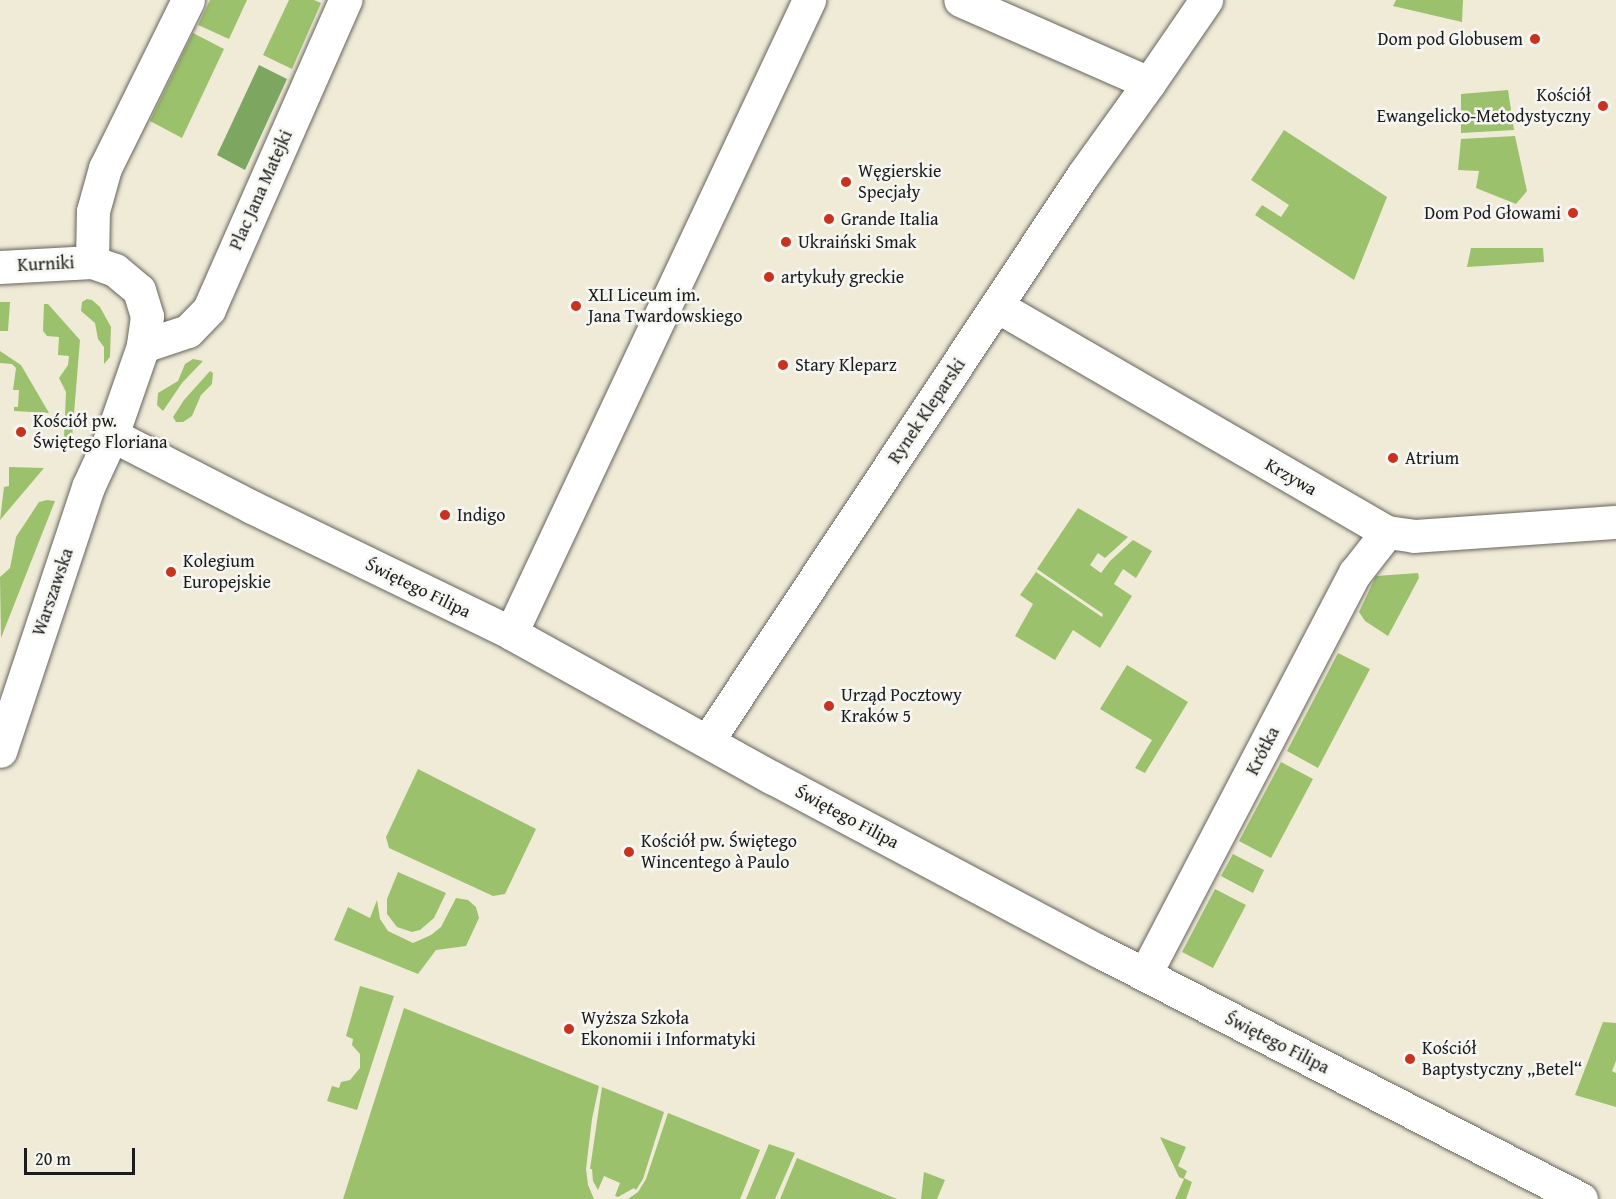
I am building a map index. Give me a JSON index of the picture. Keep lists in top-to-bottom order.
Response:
{
  "streets": {
    "street": [
      "Plac Jana Matejki",
      "Kurniki",
      "Rynek Kleparski",
      "Krzywa",
      "Świętego Filipa",
      "Warszawska",
      "Krótka"
    ]
  },
  "crossings": [
    ["Rynek Kleparski", "Krzywa"],
    ["Rynek Kleparski", "Świętego Filipa"],
    ["Krzywa", "Krótka"],
    ["Świętego Filipa", "Warszawska"],
    ["Świętego Filipa", "Krótka"]
  ],
  "places": [
    "Dom pod Globusem",
    "Kościół Ewangelicko-Metodystyczny",
    "Węgierskie Specjały",
    "Dom Pod Głowami",
    "Grande Italia",
    "Ukraiński Smak",
    "artykuły greckie",
    "XLI Liceum im. Jana Twardowskiego",
    "Stary Kleparz",
    "Kościół pw. Świętego Floriana",
    "Atrium",
    "Indigo",
    "Kolegium Europejskie",
    "Urząd Pocztowy Kraków 5",
    "Kościół pw. Świętego Wincentego à Paulo",
    "Wyższa Szkoła Ekonomii i Informatyki",
    "Kościół Baptystyczny „Betel“"
  ],
  "scale_bar": "20 m"
}
